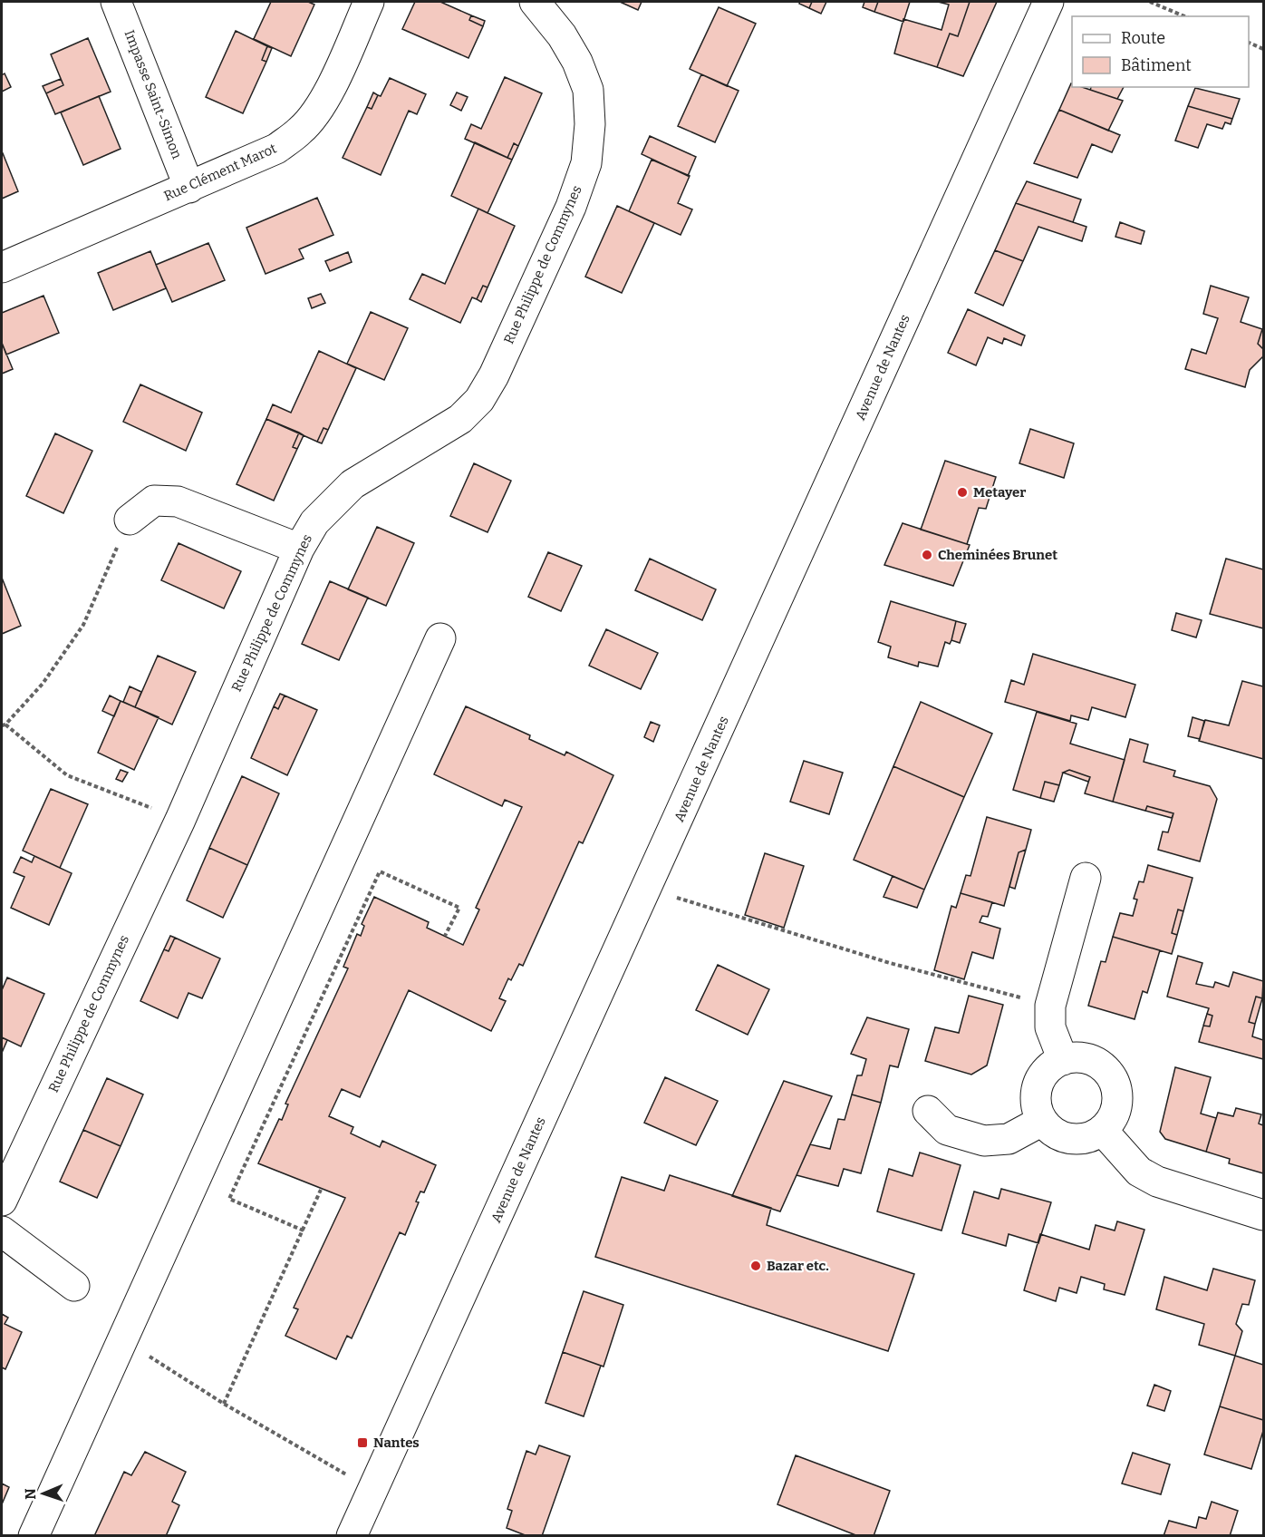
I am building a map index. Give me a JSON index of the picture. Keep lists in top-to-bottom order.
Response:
{
  "streets": {
    "street": [
      "Impasse Saint-Simon",
      "Rue Clément Marot",
      "Rue Philippe de Commynes",
      "Avenue de Nantes"
    ]
  },
  "crossings": [
    ["Impasse Saint-Simon", "Rue Clément Marot"]
  ],
  "places": {
    "other": ["Metayer", "Cheminées Brunet", "Bazar etc."],
    "transit": ["Nantes"]
  },
  "legend": ["Route", "Bâtiment"],
  "north": "left"
}
